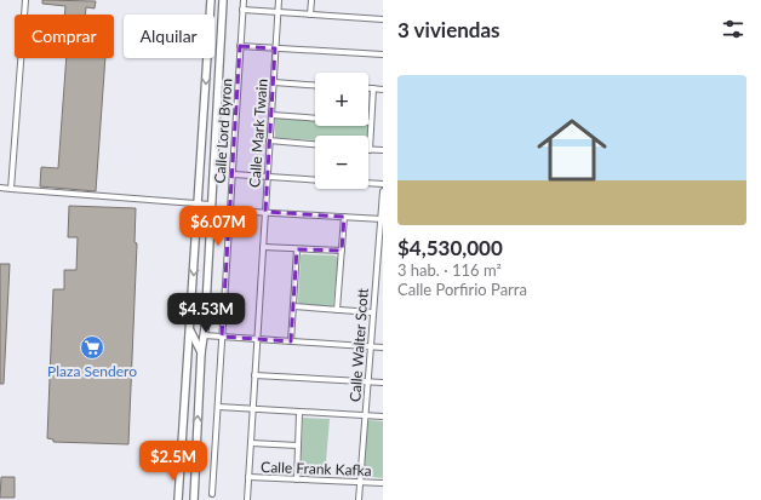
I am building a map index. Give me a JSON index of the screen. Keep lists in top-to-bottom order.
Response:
{
  "streets": {
    "street": [
      "Calle Lord Byron",
      "Calle Mark Twain",
      "Calle Walter Scott",
      "Calle Frank Kafka"
    ]
  },
  "crossings": [
    ["Calle Mark Twain", "Calle Frank Kafka"],
    ["Calle Walter Scott", "Calle Frank Kafka"]
  ],
  "places": {
    "supermarket": ["Plaza Sendero"]
  },
  "page": {
    "heading": "3 viviendas",
    "chip": ["Comprar", "Alquilar"],
    "list": [
      {
        "name": "$4,530,000",
        "note": "3 hab. · 116 m² · Calle Porfirio Parra"
      }
    ],
    "map_buttons": ["+", "−"],
    "price": ["$6.07M", "$4.53M", "$2.5M"]
  }
}
